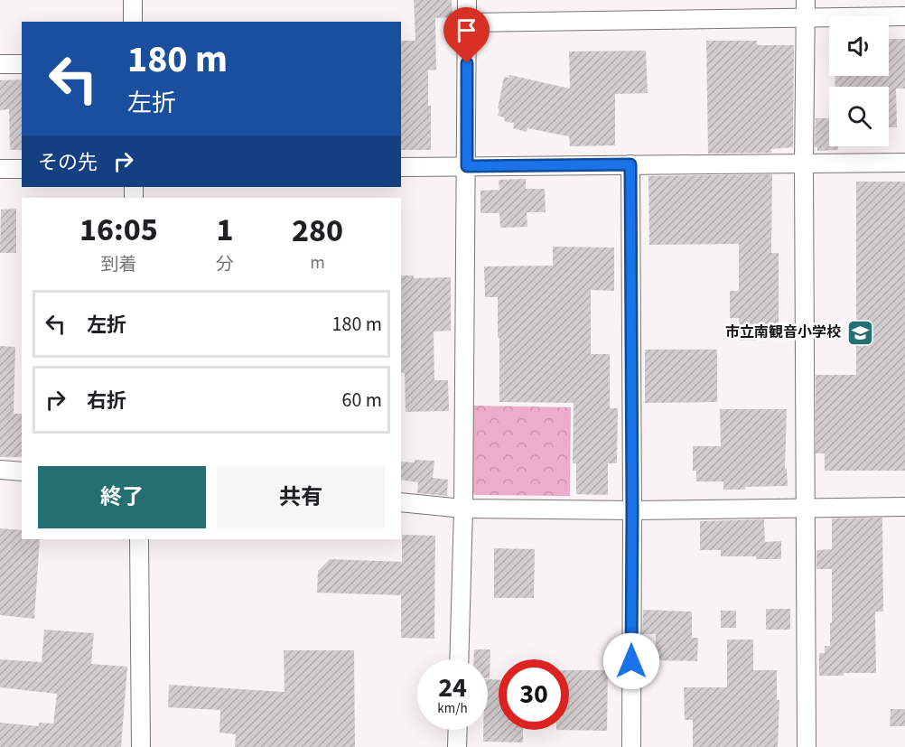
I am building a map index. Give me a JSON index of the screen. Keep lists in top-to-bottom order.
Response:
{
  "places": {
    "school or university": ["市立南観音小学校"]
  },
  "page": {
    "turn": ["180 m", "左折"],
    "then": "その先",
    "eta": [
      "16:05",
      "到着",
      "1",
      "分",
      "280",
      "m"
    ],
    "list": [
      {
        "name": "左折",
        "value": "180 m"
      },
      {
        "name": "右折",
        "value": "60 m"
      }
    ],
    "buttons": ["終了", "共有"],
    "speed": "24 km/h",
    "limit": "30"
  }
}
